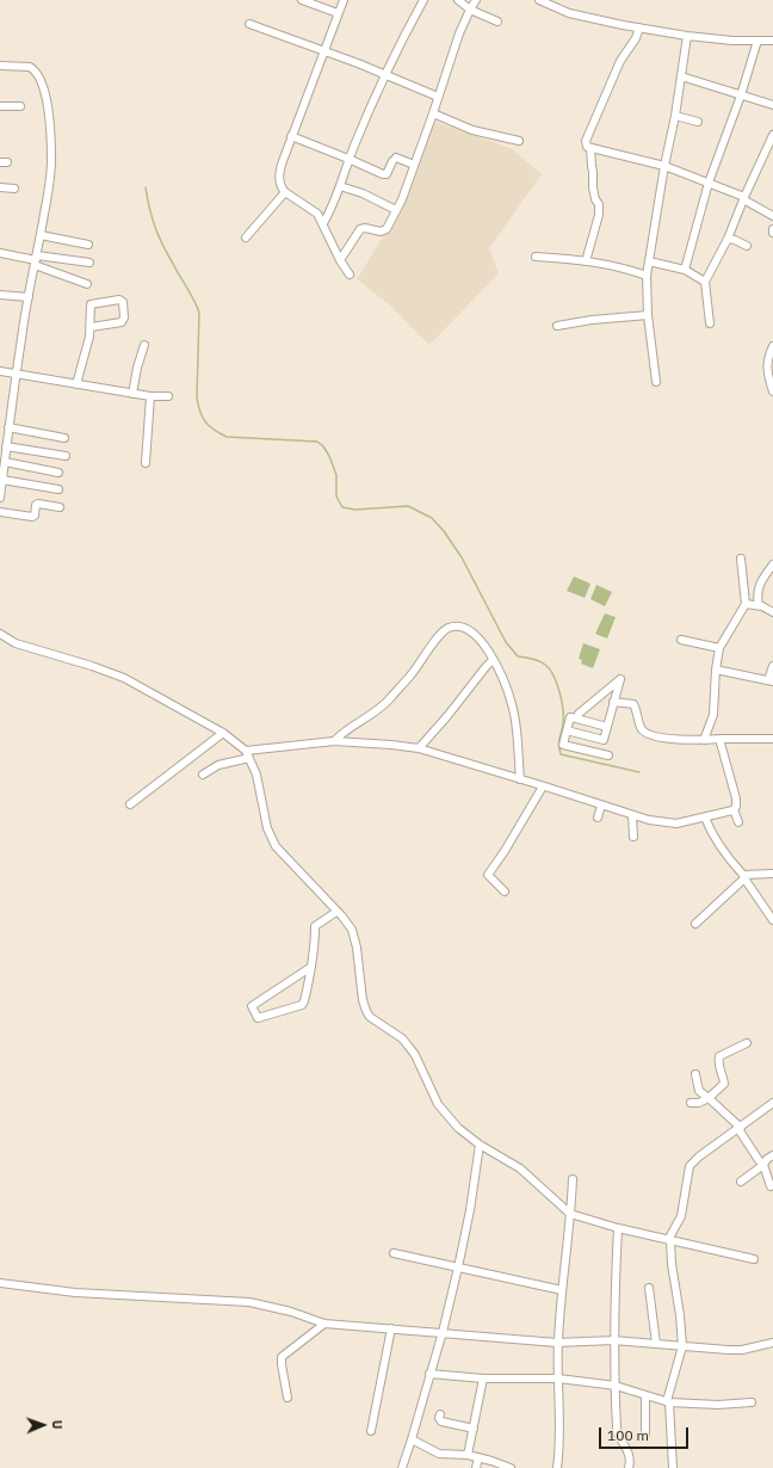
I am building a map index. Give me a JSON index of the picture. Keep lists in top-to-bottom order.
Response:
{
  "scale_bar": "100 m",
  "north": "right"
}
